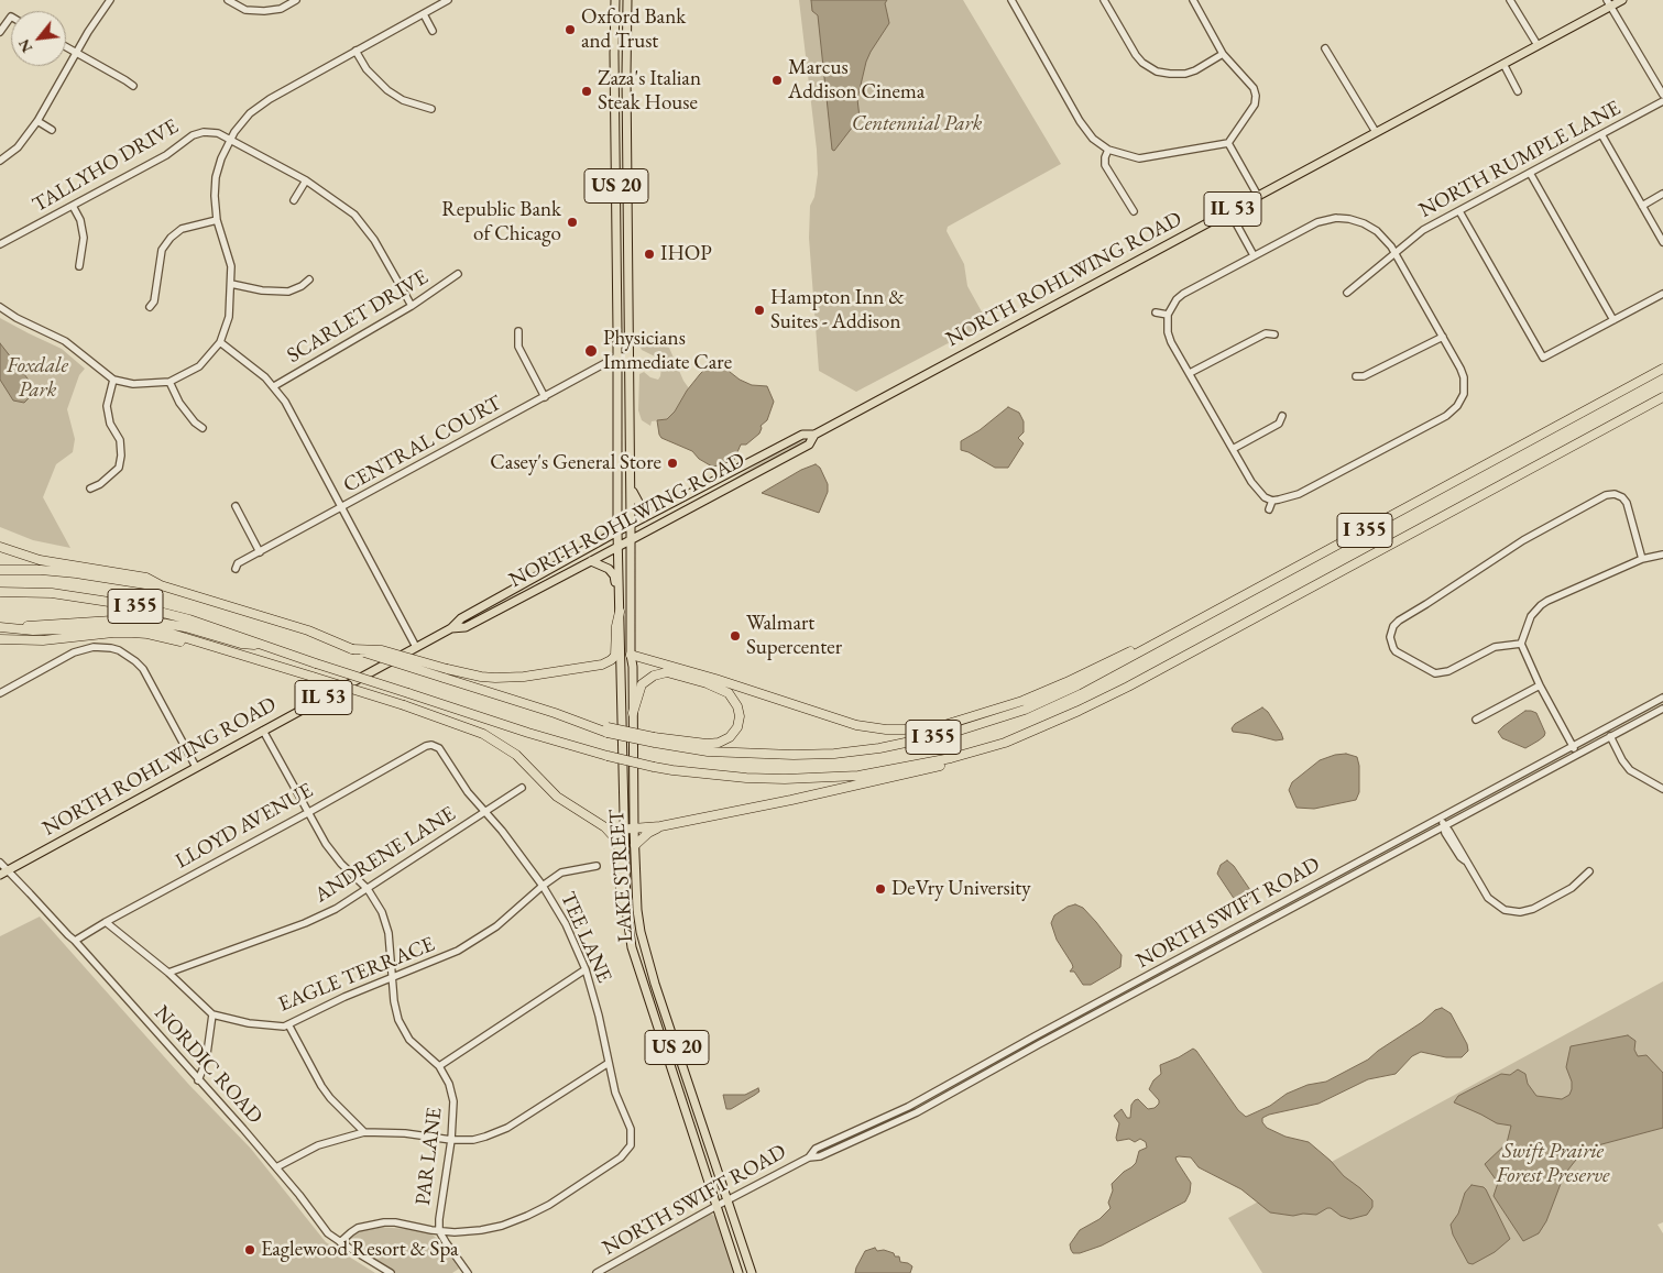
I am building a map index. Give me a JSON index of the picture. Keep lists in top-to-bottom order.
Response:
{
  "streets": {
    "highway": ["I 355"],
    "main road": [
      "US 20",
      "IL 53",
      "NORTH ROHLWING ROAD",
      "LAKE STREET"
    ],
    "street": [
      "NORTH RUMPLE LANE",
      "TALLYHO DRIVE",
      "SCARLET DRIVE",
      "CENTRAL COURT",
      "LLOYD AVENUE",
      "ANDRENE LANE",
      "NORTH SWIFT ROAD",
      "TEE LANE",
      "EAGLE TERRACE",
      "NORDIC ROAD",
      "PAR LANE"
    ]
  },
  "crossings": [
    ["TALLYHO DRIVE", "SCARLET DRIVE"],
    ["US 20", "NORTH ROHLWING ROAD"],
    ["US 20", "CENTRAL COURT"],
    ["US 20", "LAKE STREET"],
    ["NORTH ROHLWING ROAD", "LAKE STREET"],
    ["NORTH ROHLWING ROAD", "NORDIC ROAD"],
    ["NORTH ROHLWING ROAD", "PAR LANE"],
    ["LLOYD AVENUE", "TEE LANE"],
    ["LLOYD AVENUE", "NORDIC ROAD"],
    ["LLOYD AVENUE", "PAR LANE"],
    ["ANDRENE LANE", "TEE LANE"],
    ["ANDRENE LANE", "PAR LANE"],
    ["LAKE STREET", "NORTH SWIFT ROAD"],
    ["TEE LANE", "EAGLE TERRACE"],
    ["TEE LANE", "PAR LANE"],
    ["EAGLE TERRACE", "PAR LANE"]
  ],
  "parks": ["Centennial Park", "Foxdale Park", "Swift Prairie Forest Preserve"],
  "places": [
    "Oxford Bank and Trust",
    "Marcus Addison Cinema",
    "Zaza's Italian Steak House",
    "Republic Bank of Chicago",
    "IHOP",
    "Hampton Inn & Suites - Addison",
    "Physicians Immediate Care",
    "Casey's General Store",
    "Walmart Supercenter",
    "DeVry University",
    "Eaglewood Resort & Spa"
  ],
  "north": "bottom left"
}
